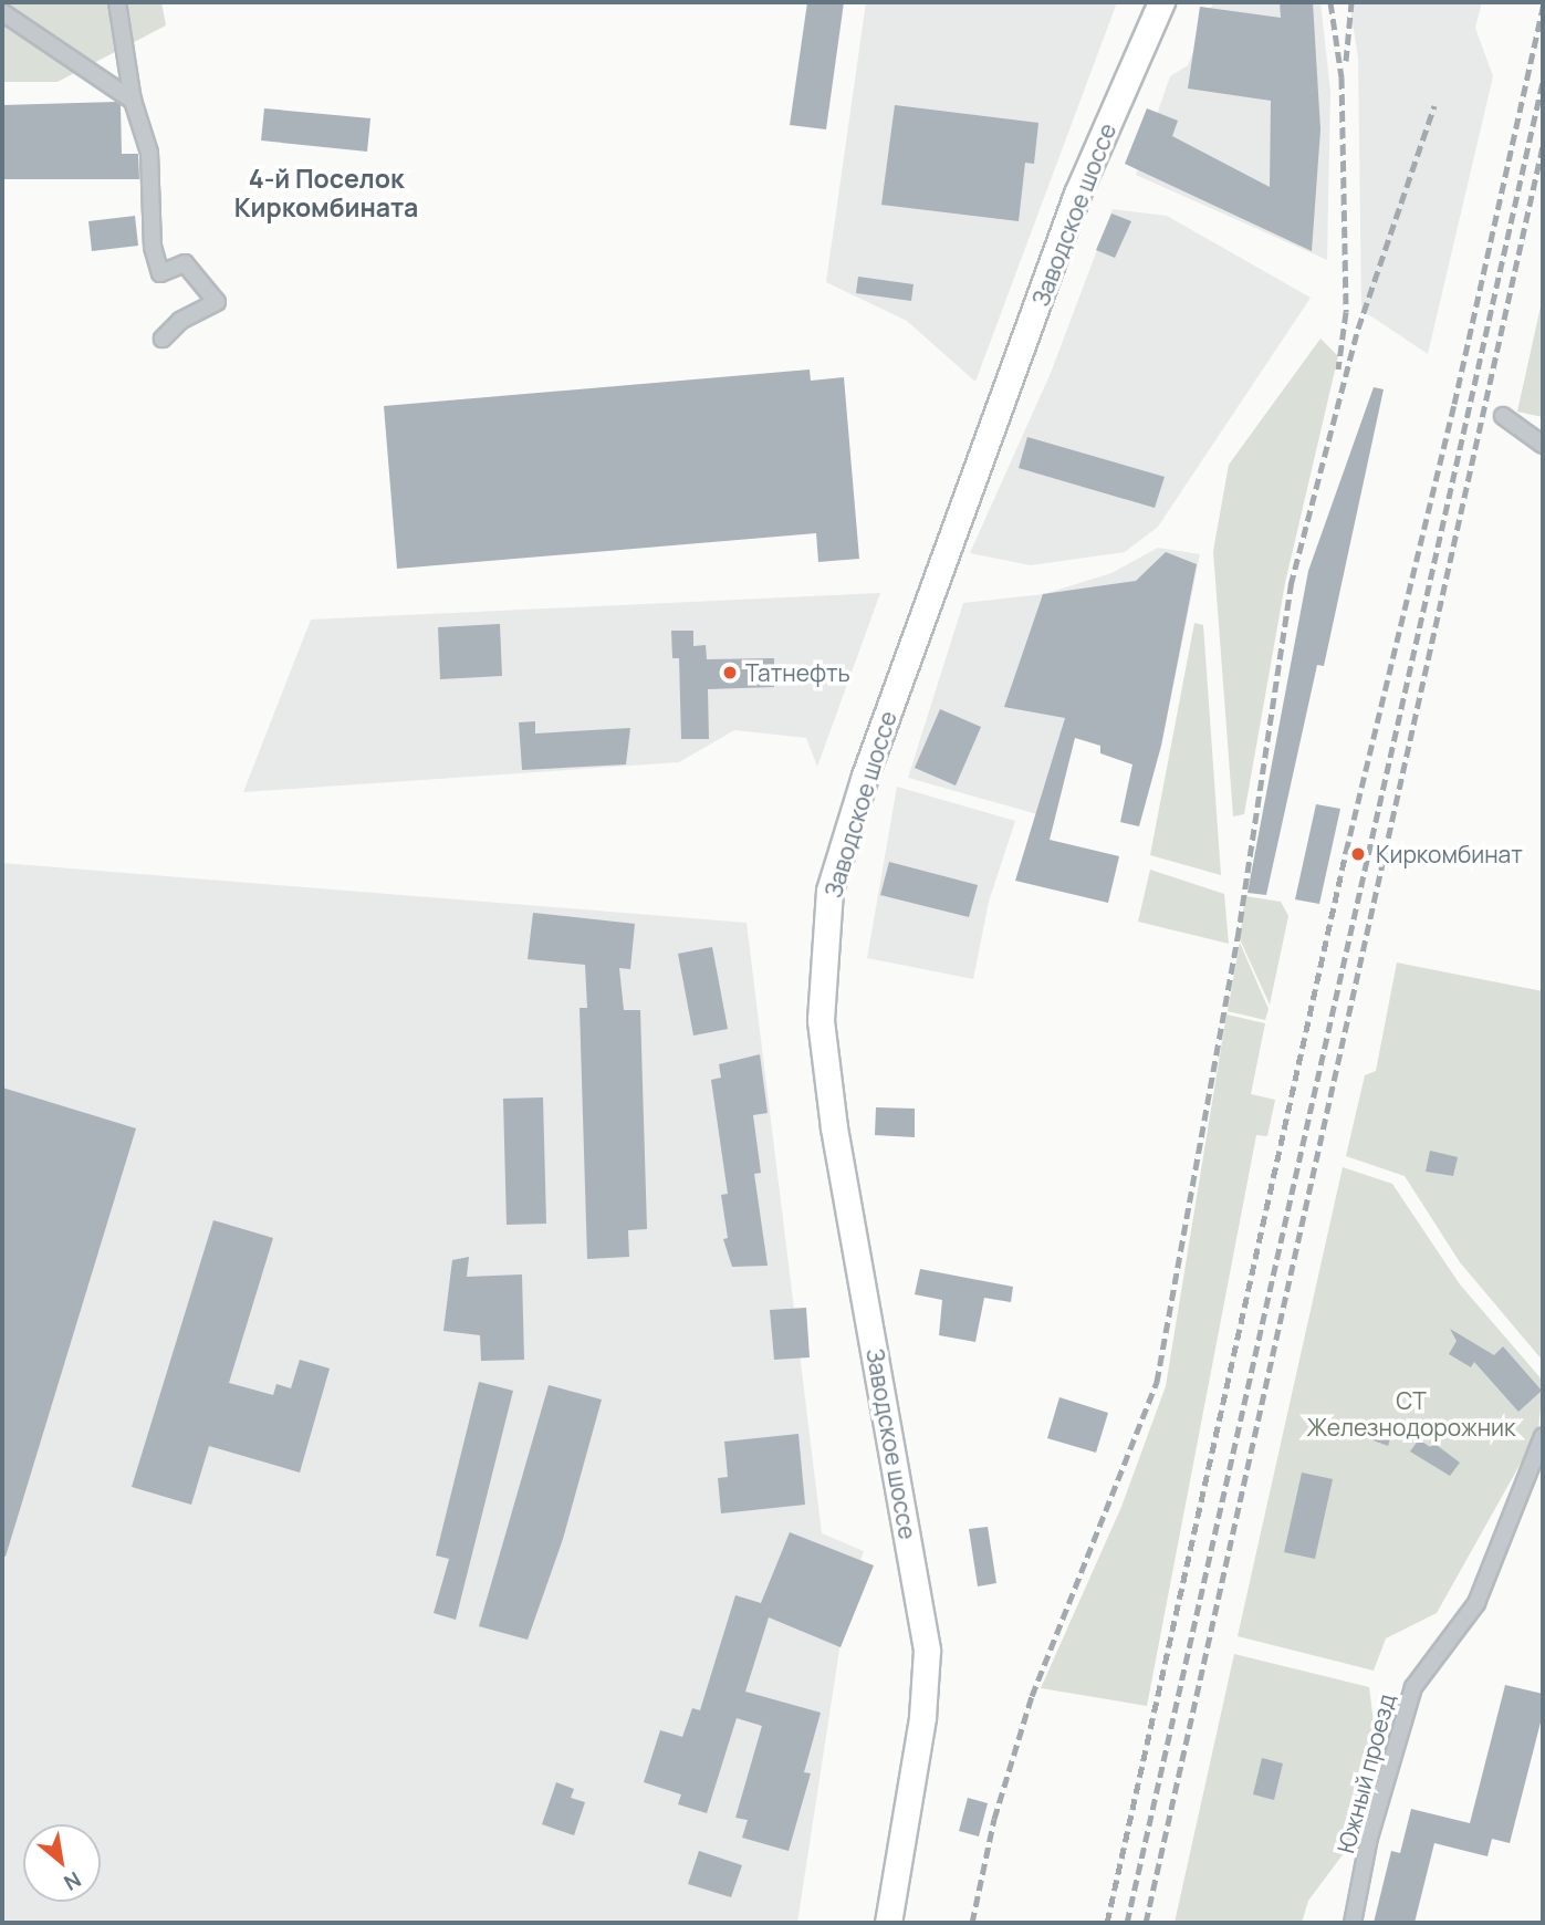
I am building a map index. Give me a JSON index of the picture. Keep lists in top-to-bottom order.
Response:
{
  "streets": {
    "main road": ["Заводское шоссе"],
    "street": ["Южный проезд"]
  },
  "districts": ["4-й Поселок Киркомбината"],
  "parks": ["СТ Железнодорожник"],
  "places": ["Татнефть", "Киркомбинат"],
  "north": "bottom right"
}
